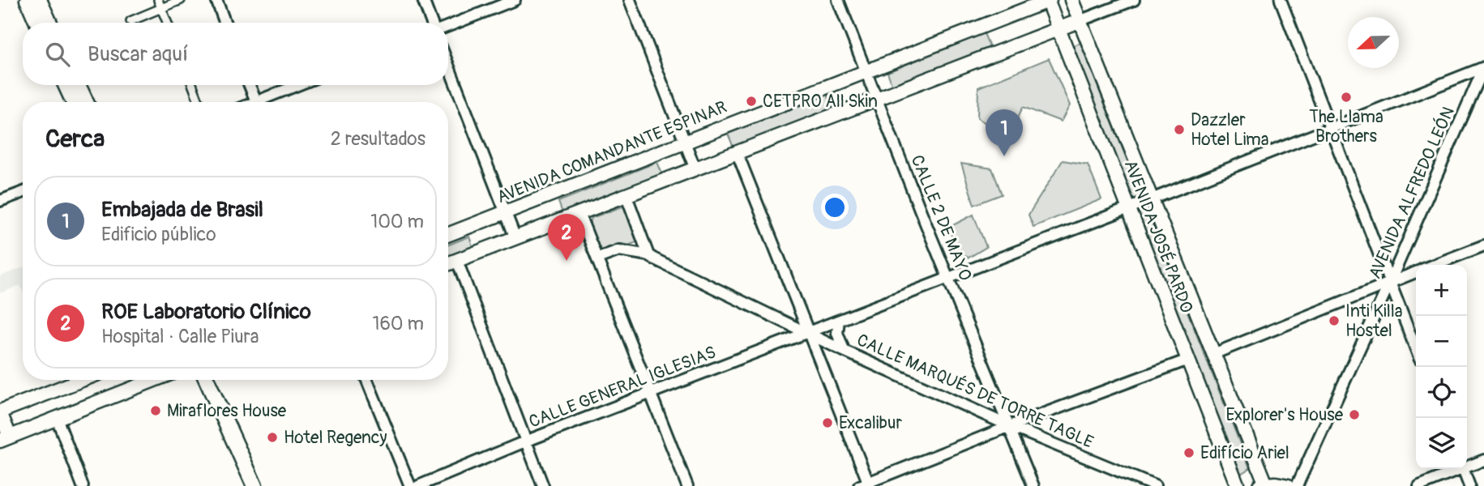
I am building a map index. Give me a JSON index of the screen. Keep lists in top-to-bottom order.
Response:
{
  "streets": {
    "main road": ["AVENIDA COMANDANTE ESPINAR", "AVENIDA JOSÉ PARDO"],
    "street": [
      "AVENIDA ALFREDO LEÓN",
      "CALLE 2 DE MAYO",
      "CALLE GENERAL IGLESIAS",
      "CALLE MARQUÉS DE TORRE TAGLE"
    ]
  },
  "crossings": [
    ["AVENIDA COMANDANTE ESPINAR", "CALLE 2 DE MAYO"],
    ["AVENIDA COMANDANTE ESPINAR", "AVENIDA JOSÉ PARDO"],
    ["AVENIDA ALFREDO LEÓN", "CALLE GENERAL IGLESIAS"],
    ["CALLE 2 DE MAYO", "CALLE GENERAL IGLESIAS"],
    ["CALLE 2 DE MAYO", "CALLE MARQUÉS DE TORRE TAGLE"],
    ["AVENIDA JOSÉ PARDO", "CALLE GENERAL IGLESIAS"],
    ["CALLE GENERAL IGLESIAS", "CALLE MARQUÉS DE TORRE TAGLE"]
  ],
  "places": [
    "The Llama Brothers",
    "CETPRO All Skin",
    "Dazzler Hotel Lima",
    "Inti Killa Hostel",
    "Miraflores House",
    "Explorer's House",
    "Excalibur",
    "Hotel Regency",
    "Edifício Ariel"
  ],
  "north": "left",
  "page": {
    "search": "Buscar aquí",
    "heading": ["Cerca", "2 resultados"],
    "pins": ["1", "2"],
    "list": [
      {
        "mark": "1",
        "name": "Embajada de Brasil",
        "note": "Edificio público",
        "value": "100 m"
      },
      {
        "mark": "2",
        "name": "ROE Laboratorio Clínico",
        "note": "Hospital · Calle Piura",
        "value": "160 m"
      }
    ],
    "map_buttons": ["+", "−"]
  }
}
